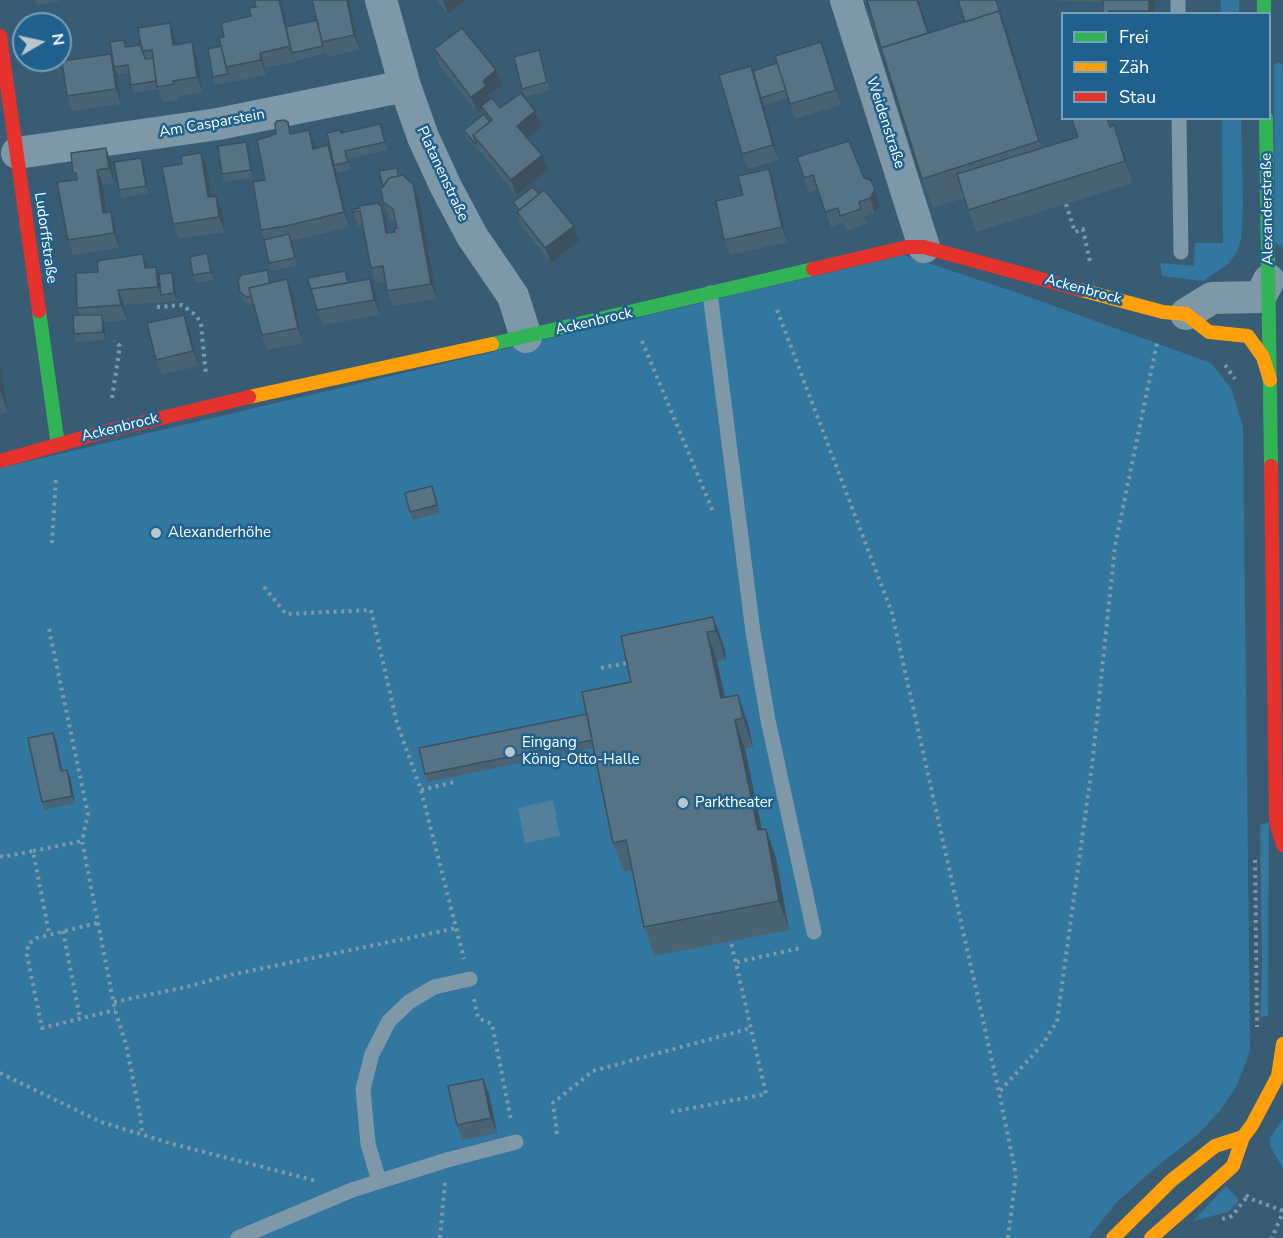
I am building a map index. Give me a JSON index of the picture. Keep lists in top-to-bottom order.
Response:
{
  "streets": {
    "street": [
      "Weidenstraße",
      "Am Casparstein",
      "Platanenstraße",
      "Alexanderstraße",
      "Ludorffstraße",
      "Ackenbrock"
    ]
  },
  "crossings": [
    ["Weidenstraße", "Ackenbrock"],
    ["Am Casparstein", "Platanenstraße"],
    ["Am Casparstein", "Ludorffstraße"],
    ["Platanenstraße", "Ackenbrock"],
    ["Alexanderstraße", "Ackenbrock"],
    ["Ludorffstraße", "Ackenbrock"]
  ],
  "places": ["Alexanderhöhe", "Eingang König-Otto-Halle", "Parktheater"],
  "legend": ["Frei", "Zäh", "Stau"],
  "north": "right"
}
